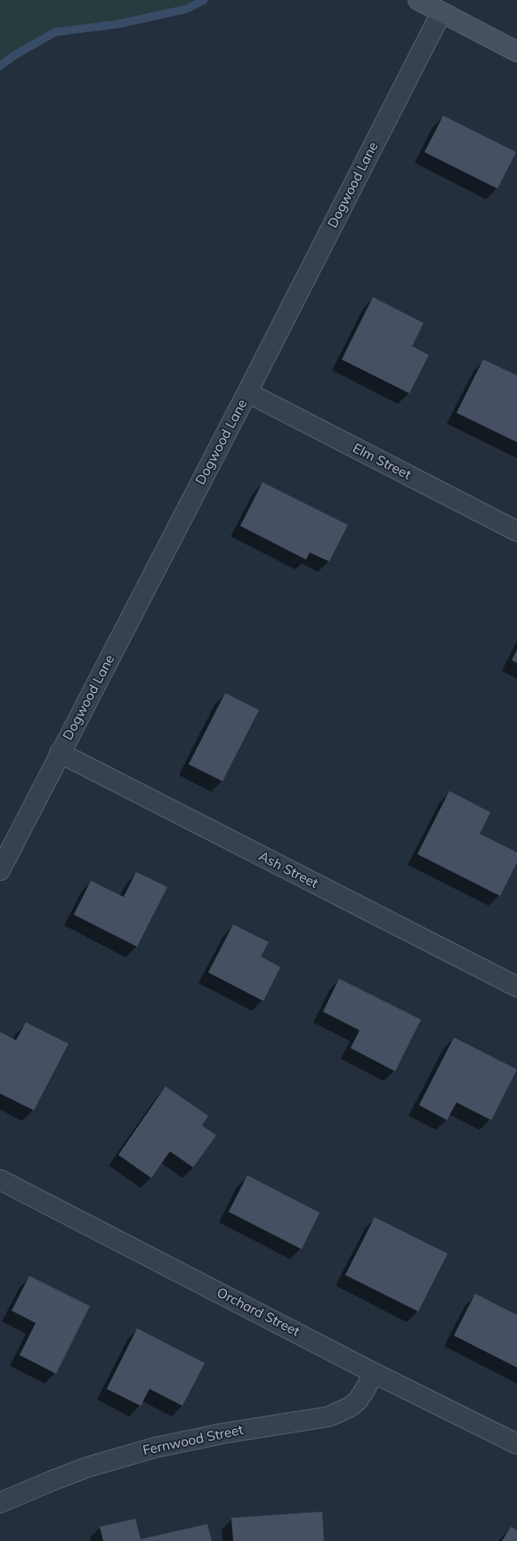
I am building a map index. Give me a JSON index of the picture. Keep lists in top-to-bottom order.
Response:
{
  "streets": {
    "street": [
      "Dogwood Lane",
      "Elm Street",
      "Ash Street",
      "Orchard Street",
      "Fernwood Street"
    ]
  },
  "crossings": [
    ["Dogwood Lane", "Elm Street"],
    ["Dogwood Lane", "Ash Street"],
    ["Orchard Street", "Fernwood Street"]
  ]
}
